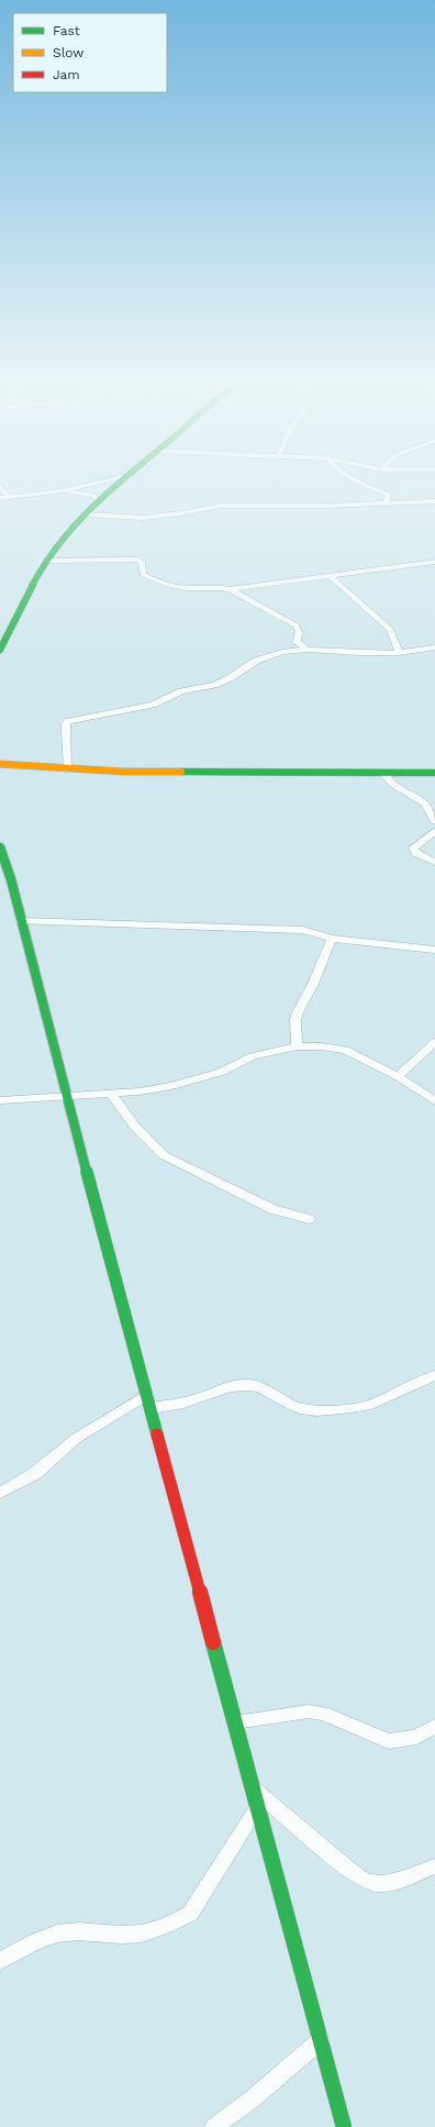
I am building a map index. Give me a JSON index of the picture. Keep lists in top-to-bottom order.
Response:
{
  "legend": ["Fast", "Slow", "Jam"]
}
